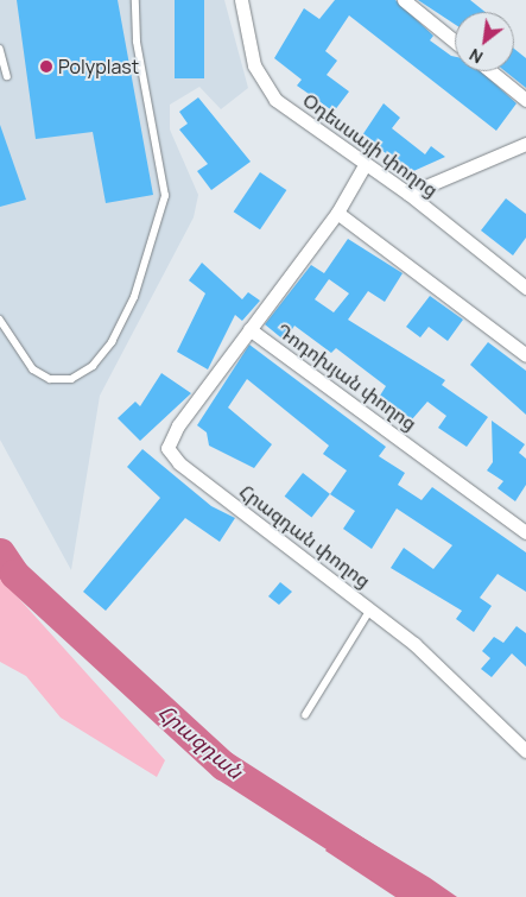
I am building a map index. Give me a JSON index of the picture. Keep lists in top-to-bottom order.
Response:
{
  "streets": {
    "street": ["Օդեսսայի փողոց", "Դոդոխյան փողոց", "Հրազդան փողոց"]
  },
  "crossings": [
    ["Օդեսսայի փողոց", "Դոդոխյան փողոց"],
    ["Դոդոխյան փողոց", "Հրազդան փողոց"]
  ],
  "water": ["Հրազդան"],
  "places": ["Polyplast"],
  "north": "bottom left"
}
